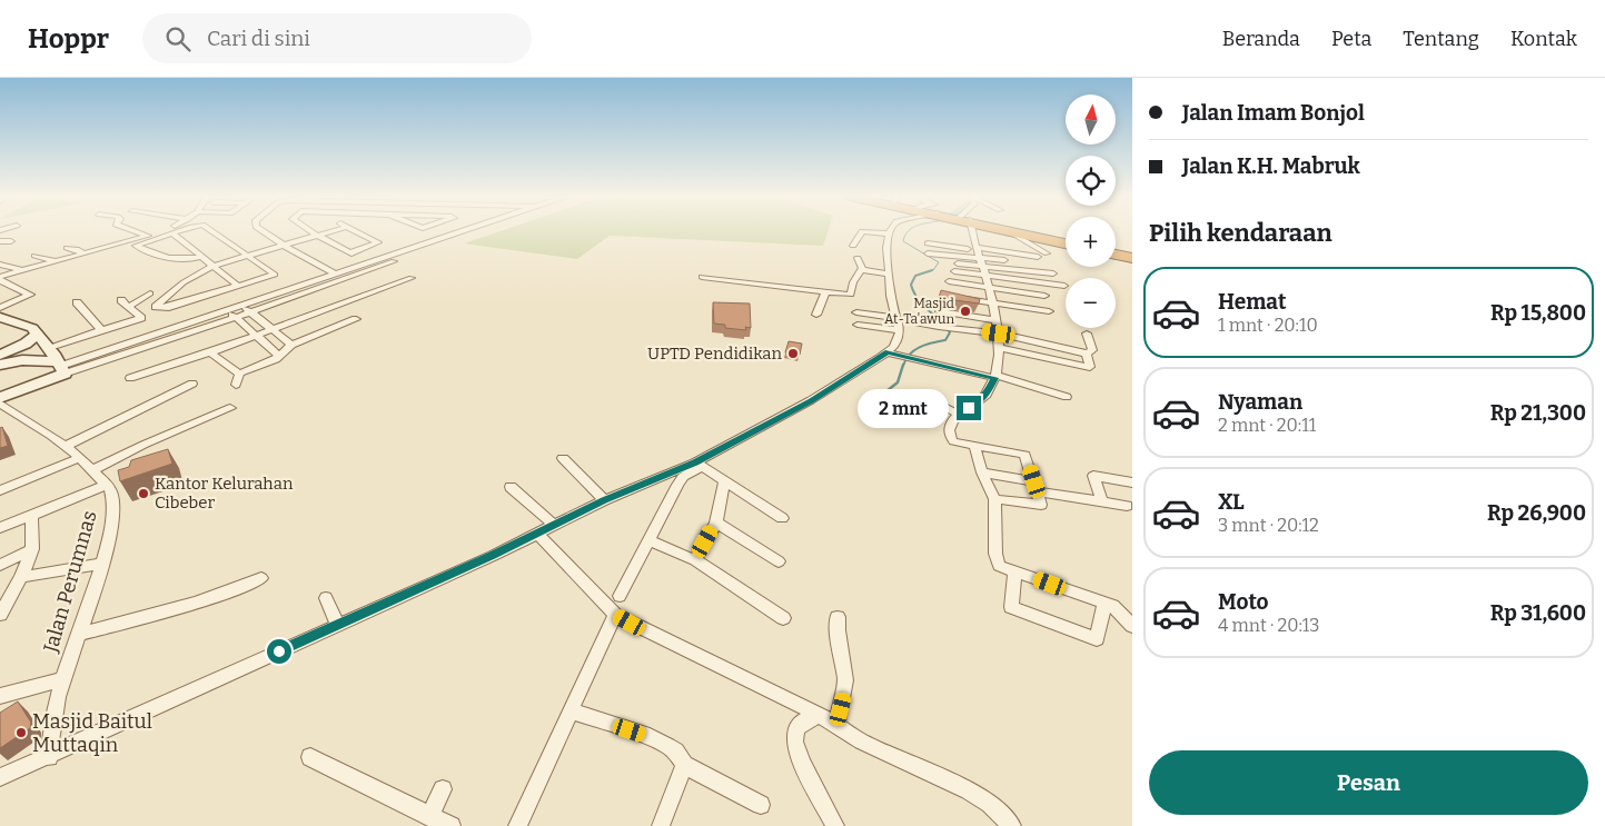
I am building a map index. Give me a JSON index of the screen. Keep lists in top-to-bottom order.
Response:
{
  "streets": {
    "street": ["Jalan Perumnas"]
  },
  "places": [
    "Masjid At-Ta'awun",
    "UPTD Pendidikan",
    "Kantor Kelurahan Cibeber",
    "Masjid Baitul Muttaqin"
  ],
  "north": "top",
  "page": {
    "header": "Hoppr",
    "search": "Cari di sini",
    "nav": [
      "Beranda",
      "Peta",
      "Tentang",
      "Kontak"
    ],
    "banner": ["Jalan Imam Bonjol", "Jalan K.H. Mabruk"],
    "map_buttons": ["+", "−"],
    "heading": "Pilih kendaraan",
    "list": [
      {
        "name": "Hemat",
        "note": "1 mnt · 20:10",
        "value": "Rp 15,800"
      },
      {
        "name": "Nyaman",
        "note": "2 mnt · 20:11",
        "value": "Rp 21,300"
      },
      {
        "name": "XL",
        "note": "3 mnt · 20:12",
        "value": "Rp 26,900"
      },
      {
        "name": "Moto",
        "note": "4 mnt · 20:13",
        "value": "Rp 31,600"
      }
    ],
    "bubble": "2 mnt",
    "buttons": "Pesan"
  }
}
